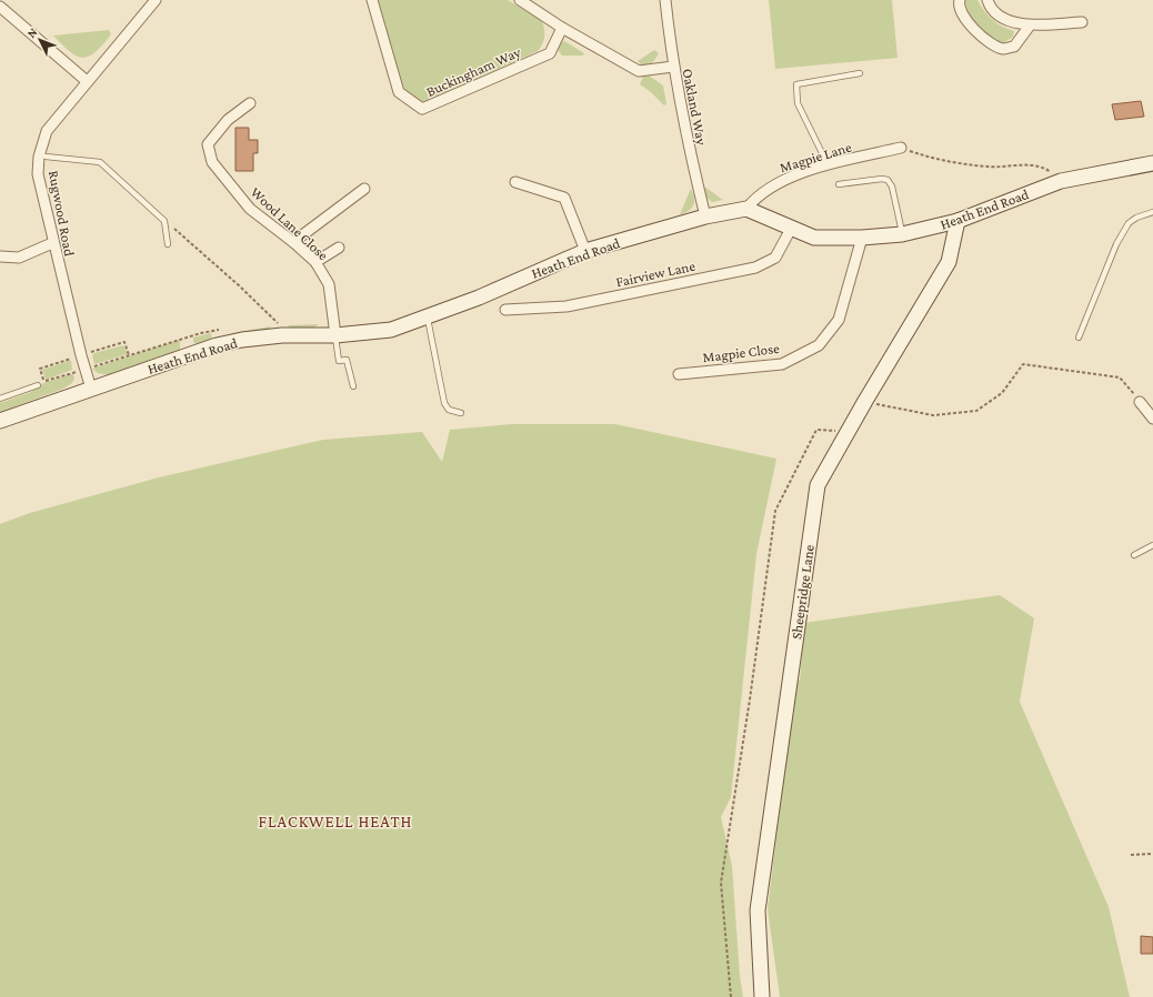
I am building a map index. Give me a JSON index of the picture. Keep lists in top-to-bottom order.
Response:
{
  "streets": {
    "street": [
      "Buckingham Way",
      "Oakland Way",
      "Magpie Lane",
      "Heath End Road",
      "Rugwood Road",
      "Wood Lane Close",
      "Fairview Lane",
      "Magpie Close",
      "Sheepridge Lane"
    ]
  },
  "crossings": [
    ["Oakland Way", "Heath End Road"],
    ["Magpie Lane", "Heath End Road"],
    ["Heath End Road", "Rugwood Road"],
    ["Heath End Road", "Wood Lane Close"],
    ["Heath End Road", "Fairview Lane"],
    ["Heath End Road", "Magpie Close"],
    ["Heath End Road", "Sheepridge Lane"]
  ],
  "districts": ["FLACKWELL HEATH"],
  "north": "top left"
}
